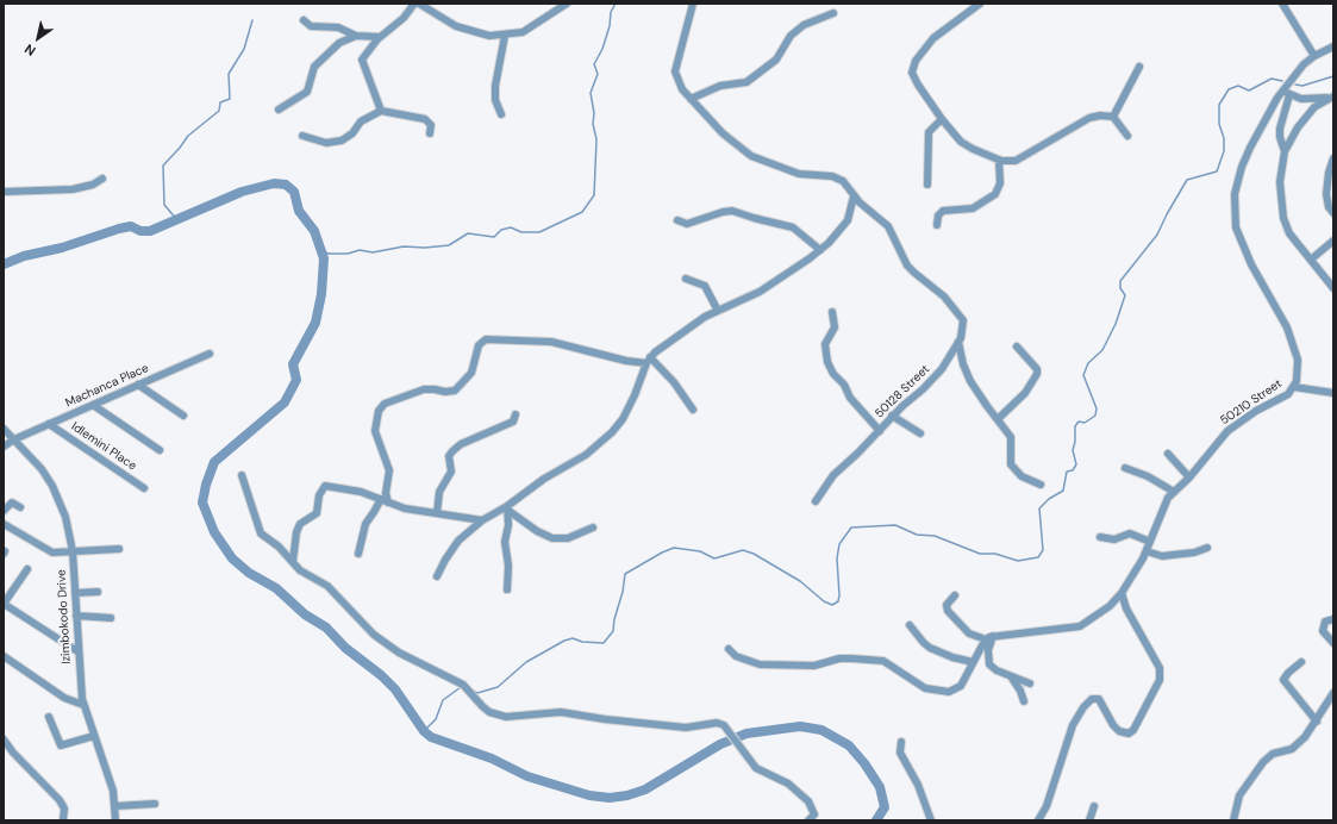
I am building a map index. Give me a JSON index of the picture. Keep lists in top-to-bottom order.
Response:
{
  "streets": {
    "street": [
      "Machanca Place",
      "50128 Street",
      "50210 Street",
      "Idlemini Place",
      "Izimbokodo Drive"
    ]
  },
  "crossings": [
    ["Machanca Place", "Idlemini Place"],
    ["Machanca Place", "Izimbokodo Drive"]
  ],
  "north": "bottom left"
}
